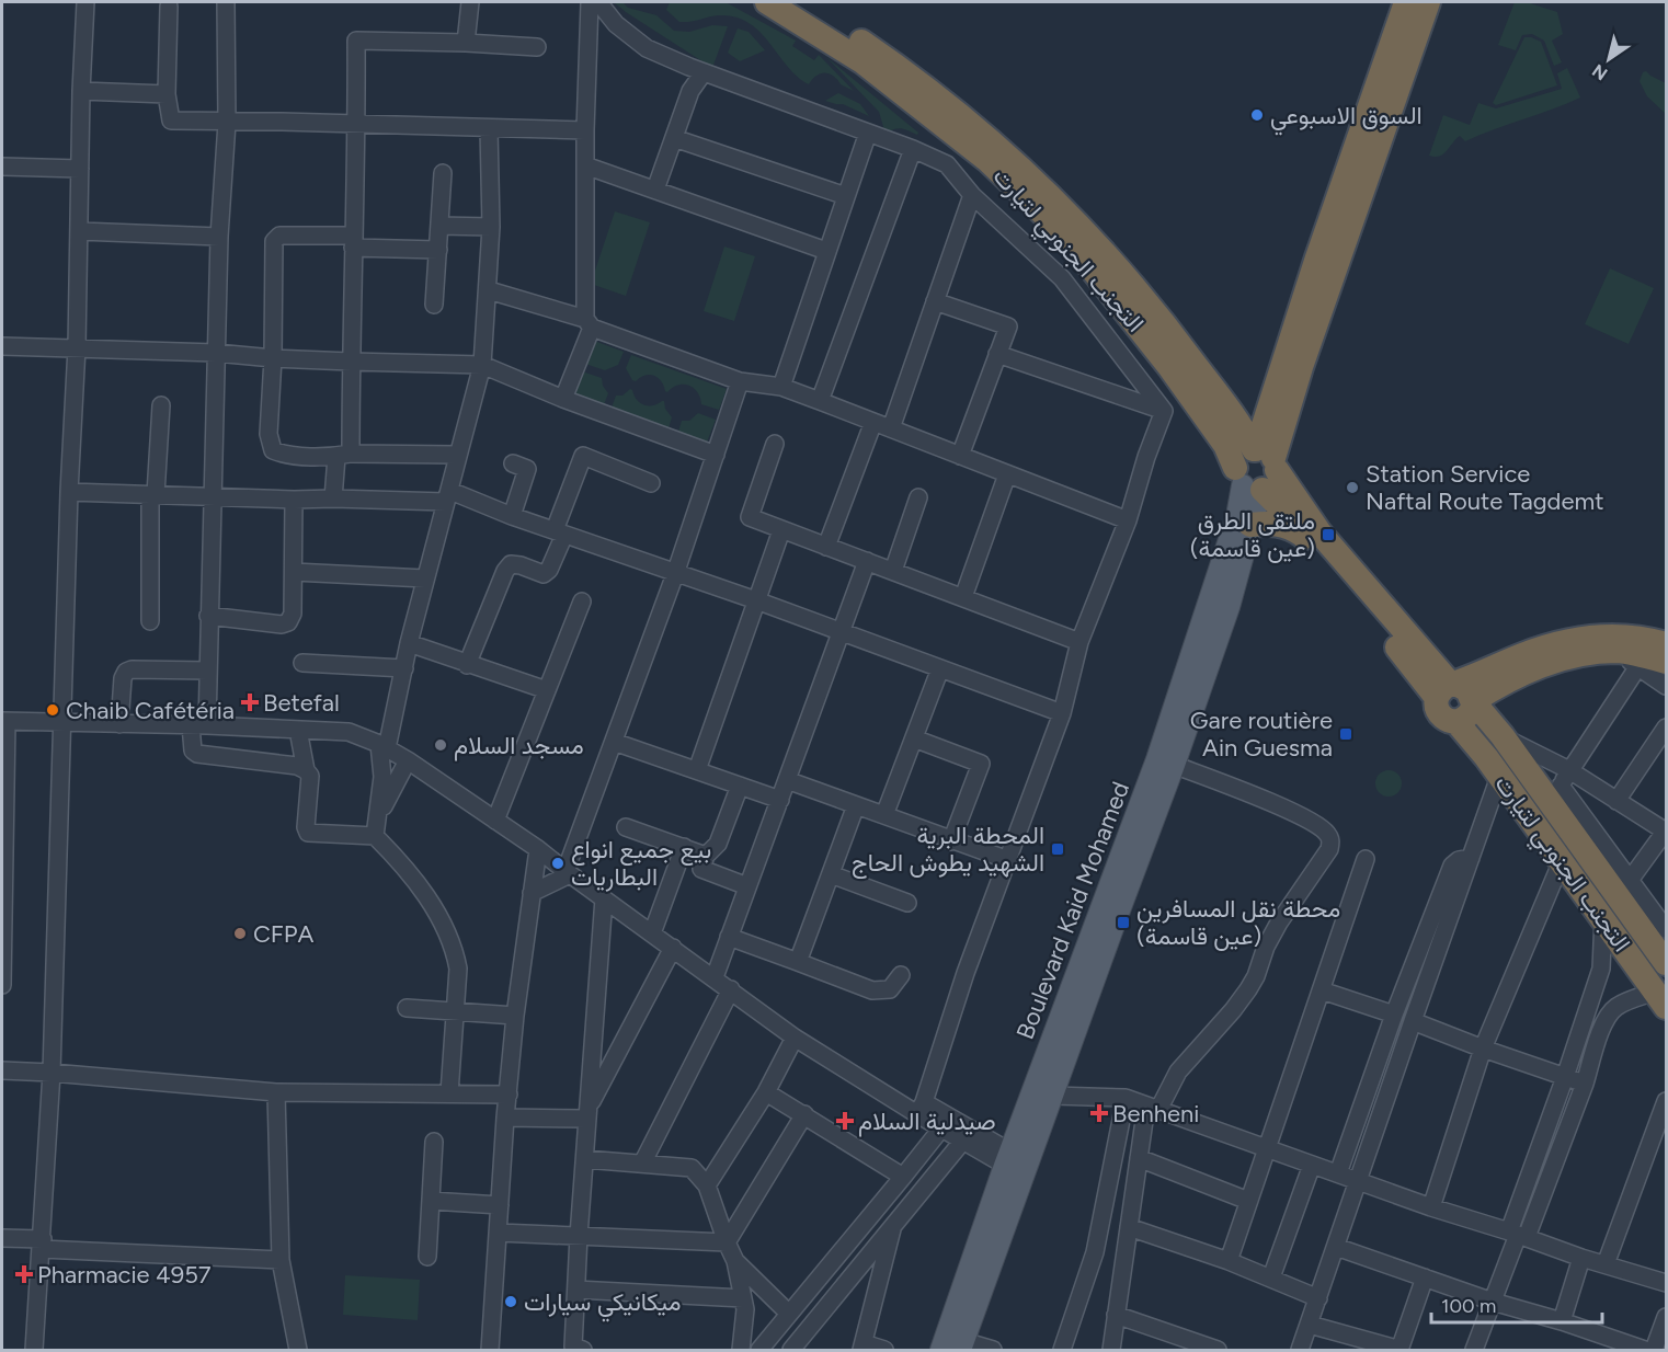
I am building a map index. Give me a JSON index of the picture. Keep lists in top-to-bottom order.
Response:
{
  "streets": {
    "highway": ["التجنب الجنوبي لتيارت"],
    "main road": ["Boulevard Kaid Mohamed"]
  },
  "crossings": [
    ["التجنب الجنوبي لتيارت", "Boulevard Kaid Mohamed"]
  ],
  "places": {
    "other": [
      "السوق الاسبوعي",
      "Station Service Naftal Route Tagdemt",
      "Chaib Cafétéria",
      "مسجد السلام",
      "بيع جميع انواع البطاريات",
      "CFPA",
      "ميكانيكي سيارات"
    ],
    "transit": [
      "ملتقى الطرق (عين قاسمة)",
      "Gare routière Ain Guesma",
      "المحطة البرية الشهيد يطوش الحاج",
      "محطة نقل المسافرين (عين قاسمة)"
    ],
    "health": [
      "Betefal",
      "Benheni",
      "صيدلية السلام",
      "Pharmacie 4957"
    ]
  },
  "scale_bar": "100 m",
  "north": "bottom left"
}
